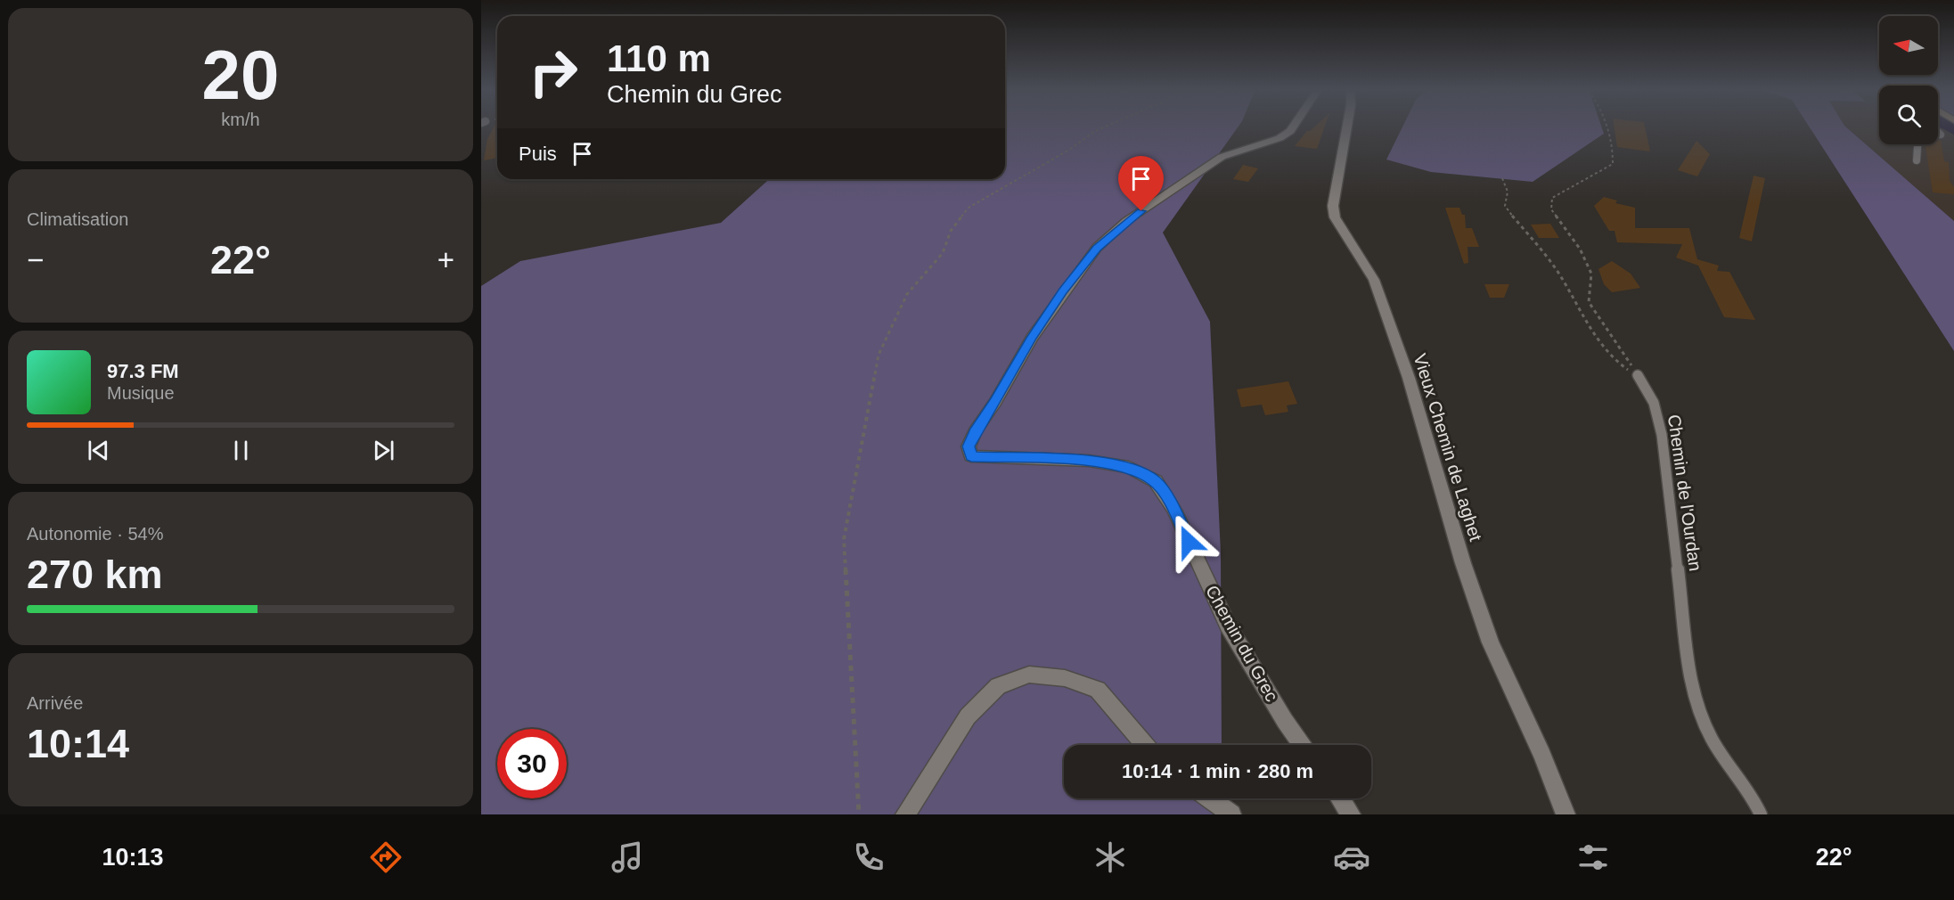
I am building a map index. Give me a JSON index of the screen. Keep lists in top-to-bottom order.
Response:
{
  "streets": {
    "street": ["Vieux Chemin de Laghet", "Chemin du Grec"],
    "lane": ["Chemin de l'Ourdan"]
  },
  "north": "left",
  "page": {
    "tile": [
      ["20", "km/h"],
      "Climatisation",
      ["Autonomie · 54%", "270 km"],
      ["Arrivée", "10:14"]
    ],
    "turn": ["110 m", "Chemin du Grec"],
    "then": "Puis",
    "heat": ["−", "22°", "+"],
    "song": ["97.3 FM", "Musique"],
    "limit": "30",
    "trip": "10:14 · 1 min · 280 m",
    "tabs": ["10:13", "22°"]
  }
}
